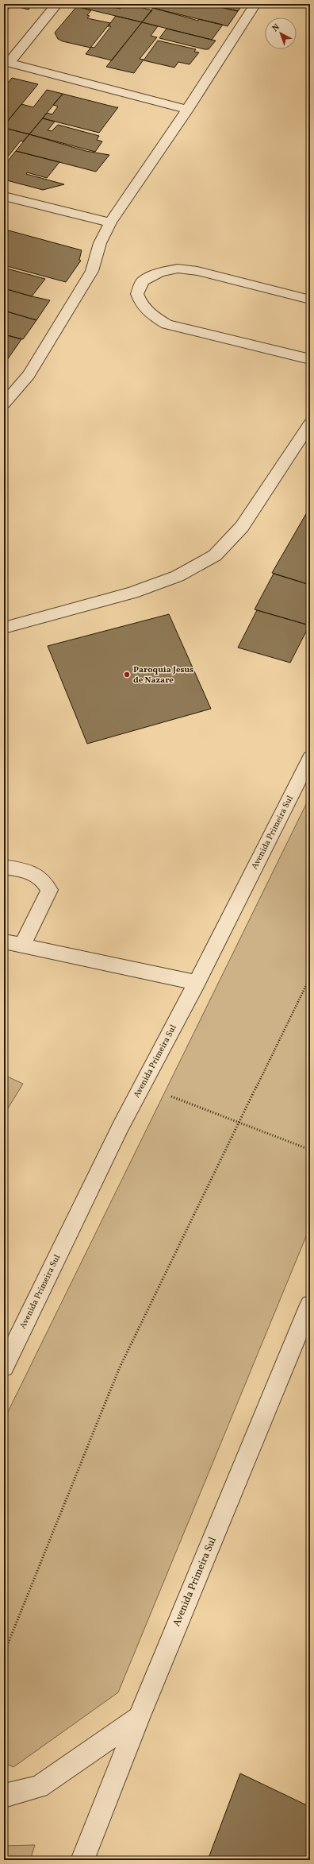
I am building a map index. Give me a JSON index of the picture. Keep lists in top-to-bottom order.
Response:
{
  "streets": {
    "street": ["Avenida Primeira Sul"]
  },
  "places": ["Paroquia Jesus de Nazare"],
  "north": "top left"
}
